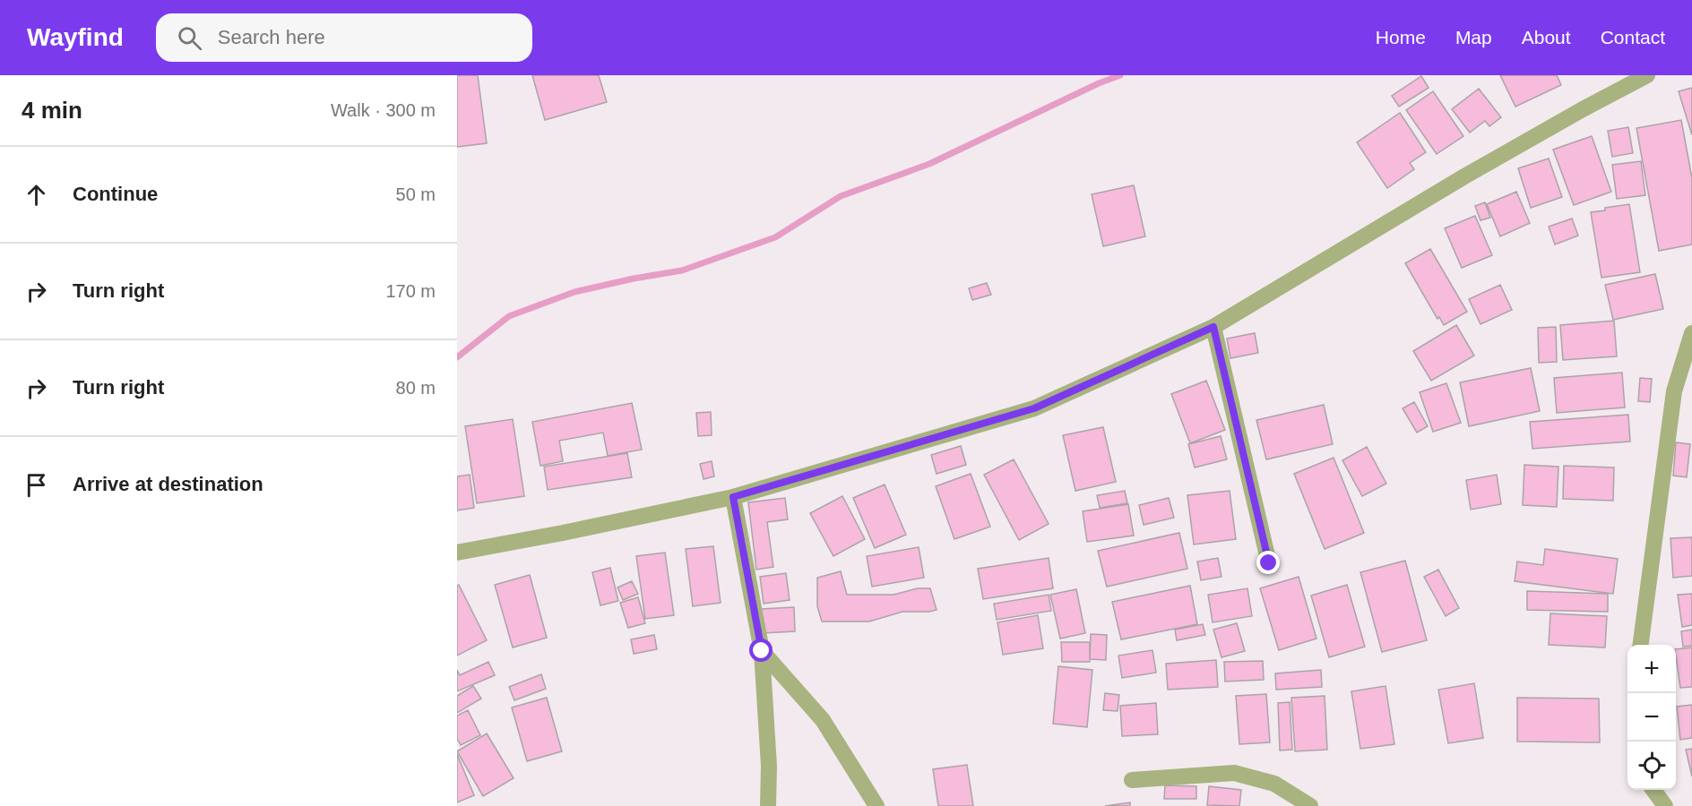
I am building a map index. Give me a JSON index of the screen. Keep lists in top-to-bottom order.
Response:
{
  "page": {
    "header": "Wayfind",
    "search": "Search here",
    "nav": [
      "Home",
      "Map",
      "About",
      "Contact"
    ],
    "heading": ["4 min", "Walk · 300 m"],
    "list": [
      ["Continue", "50 m"],
      ["Turn right", "170 m"],
      ["Turn right", "80 m"],
      "Arrive at destination"
    ],
    "map_buttons": ["+", "−"]
  }
}
